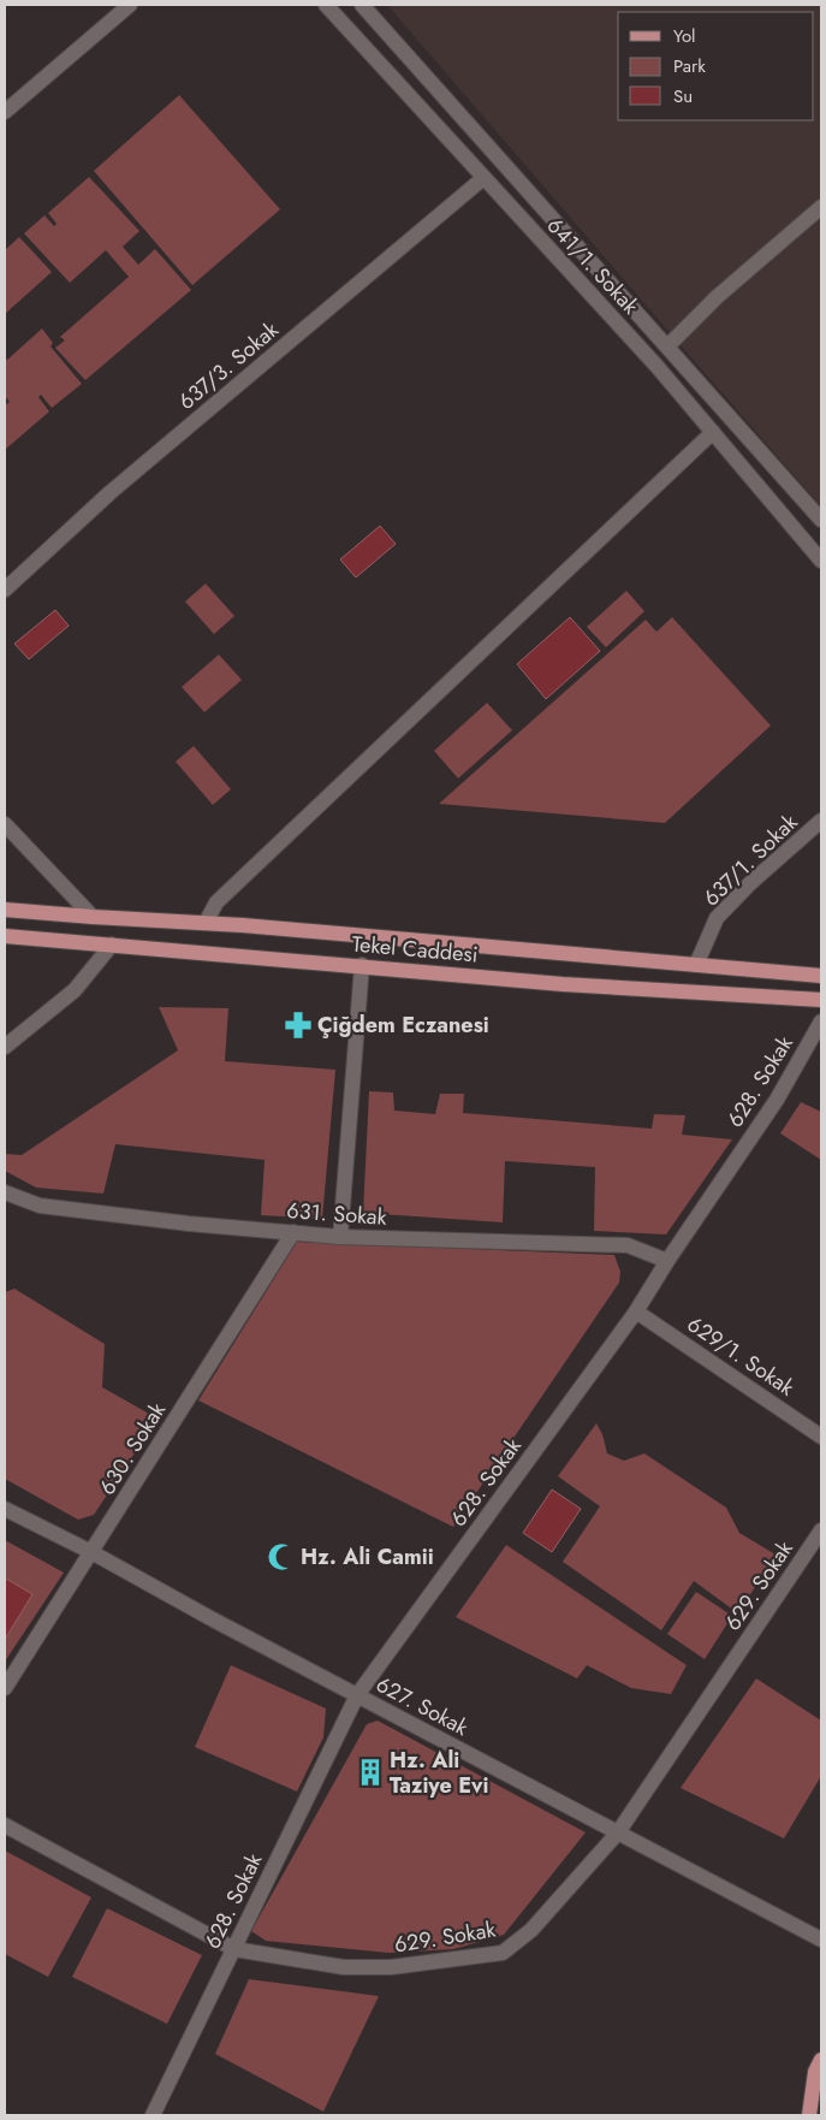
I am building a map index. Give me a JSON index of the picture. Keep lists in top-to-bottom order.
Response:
{
  "streets": {
    "main road": ["Tekel Caddesi"],
    "street": [
      "641/1. Sokak",
      "637/3. Sokak",
      "637/1. Sokak",
      "628. Sokak",
      "631. Sokak",
      "629/1. Sokak",
      "630. Sokak",
      "629. Sokak",
      "627. Sokak"
    ]
  },
  "crossings": [
    ["641/1. Sokak", "637/3. Sokak"],
    ["628. Sokak", "631. Sokak"],
    ["628. Sokak", "629/1. Sokak"],
    ["628. Sokak", "629. Sokak"],
    ["628. Sokak", "627. Sokak"],
    ["631. Sokak", "630. Sokak"],
    ["630. Sokak", "627. Sokak"],
    ["629. Sokak", "627. Sokak"]
  ],
  "places": {
    "pharmacy": ["Çiğdem Eczanesi"],
    "mosque": ["Hz. Ali Camii"],
    "building": ["Hz. Ali Taziye Evi"]
  },
  "legend": ["Yol", "Park", "Su"]
}
